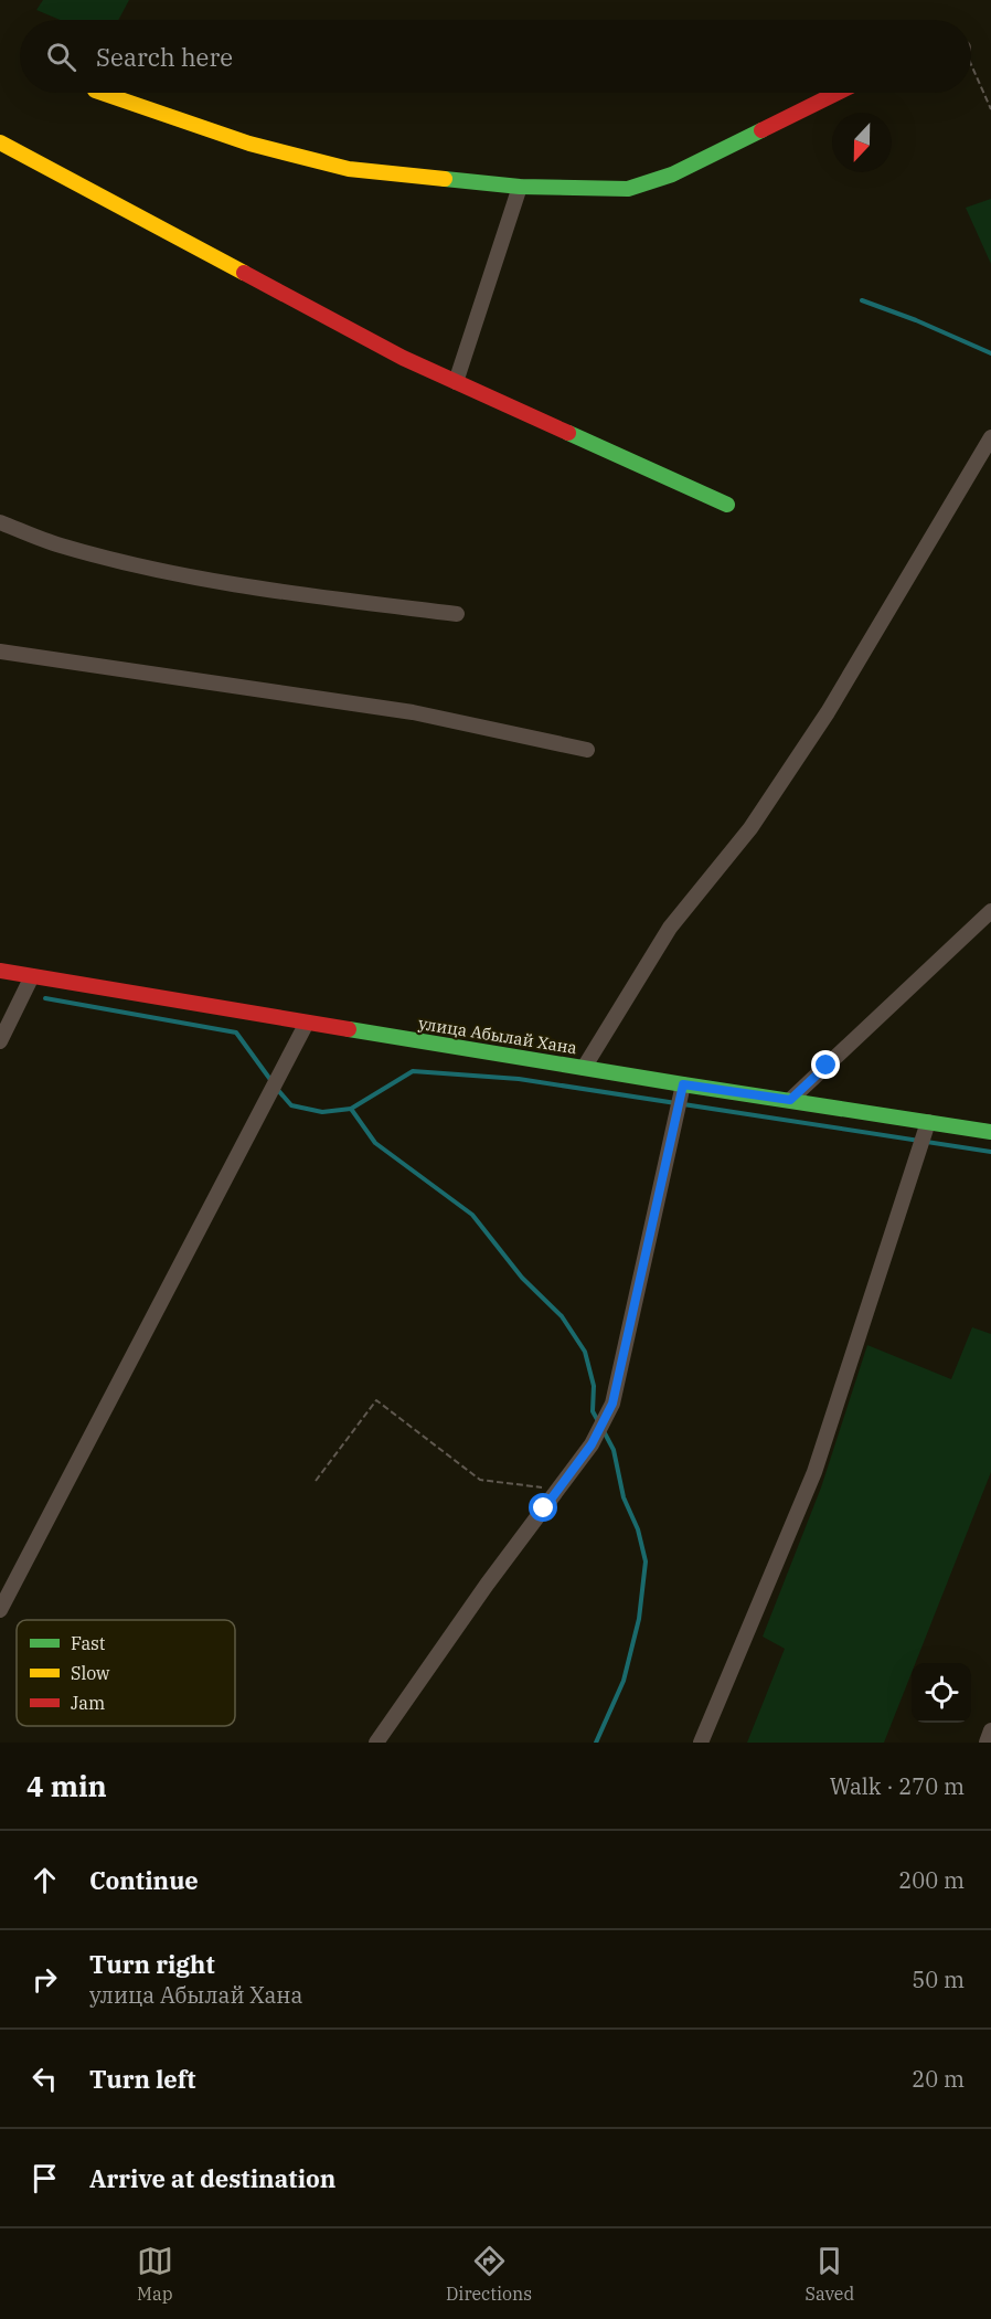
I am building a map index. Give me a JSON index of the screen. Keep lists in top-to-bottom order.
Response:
{
  "streets": {
    "street": ["улица Абылай Хана"]
  },
  "legend": ["Fast", "Slow", "Jam"],
  "north": "bottom",
  "page": {
    "search": "Search here",
    "heading": ["4 min", "Walk · 270 m"],
    "list": [
      ["Continue", "200 m"],
      ["Turn right", "улица Абылай Хана", "50 m"],
      ["Turn left", "20 m"],
      "Arrive at destination"
    ],
    "nav": ["Map", "Directions", "Saved"]
  }
}
